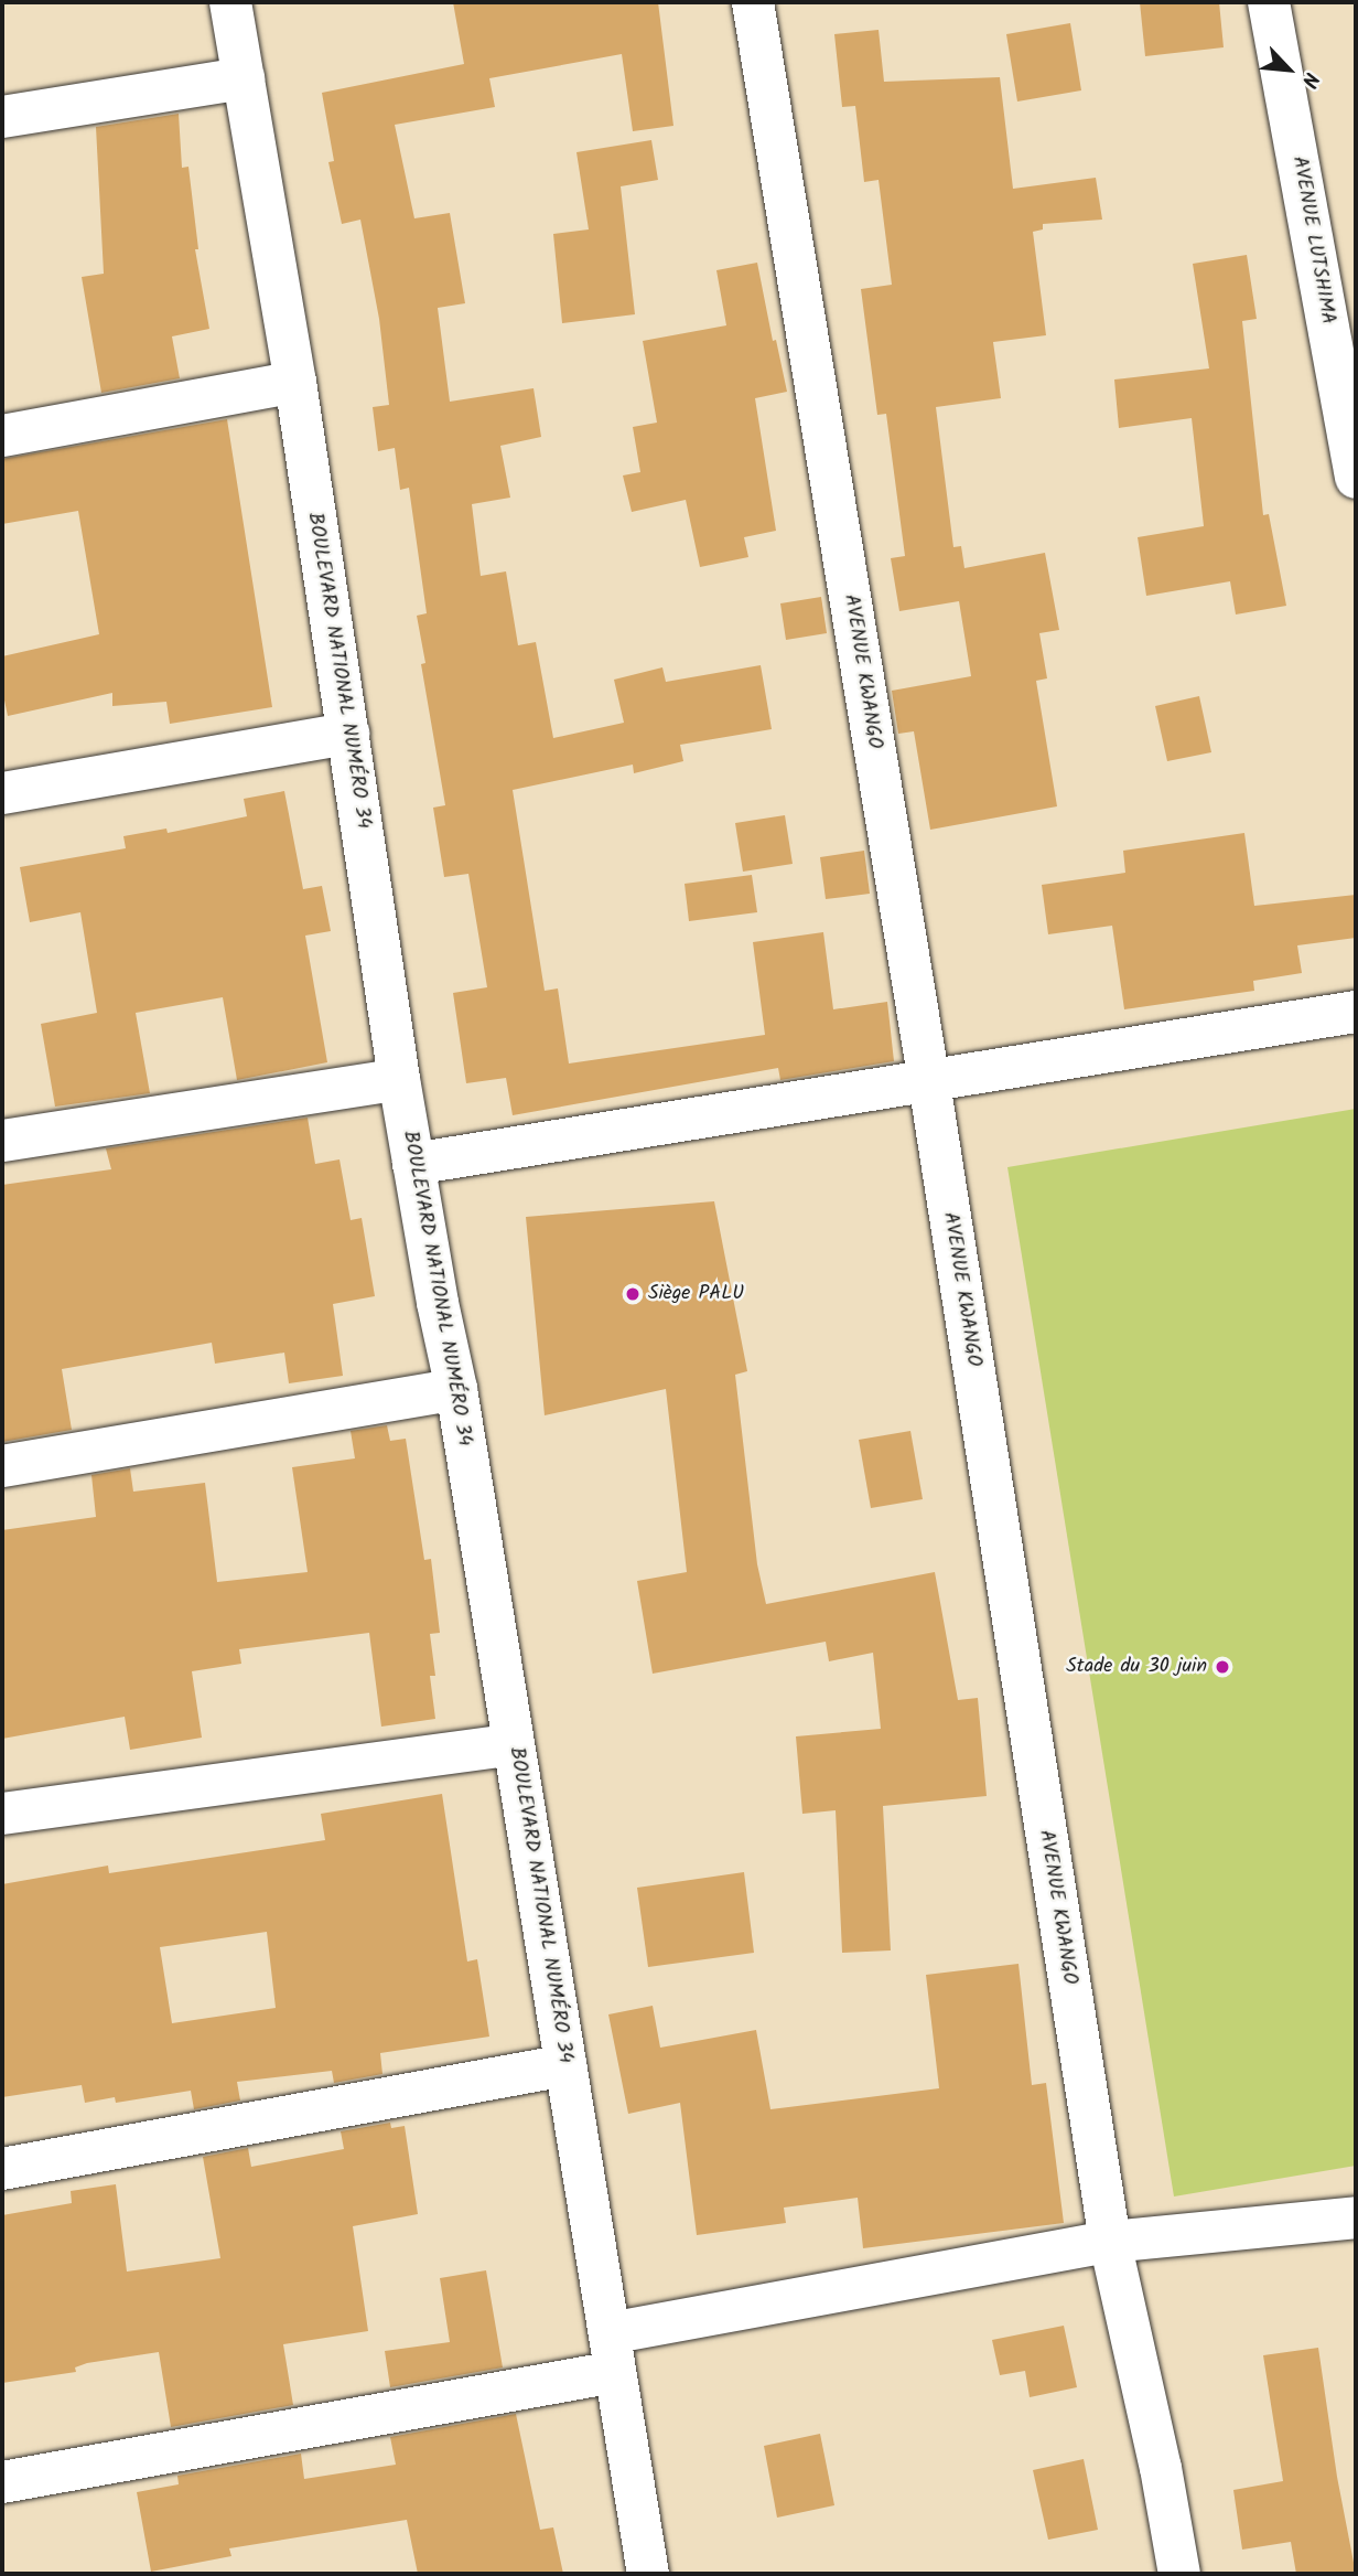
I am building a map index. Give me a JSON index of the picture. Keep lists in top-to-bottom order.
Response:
{
  "streets": {
    "street": ["AVENUE LUTSHIMA", "BOULEVARD NATIONAL NUMÉRO 34", "AVENUE KWANGO"]
  },
  "places": ["Siège PALU", "Stade du 30 juin"],
  "north": "bottom right"
}
